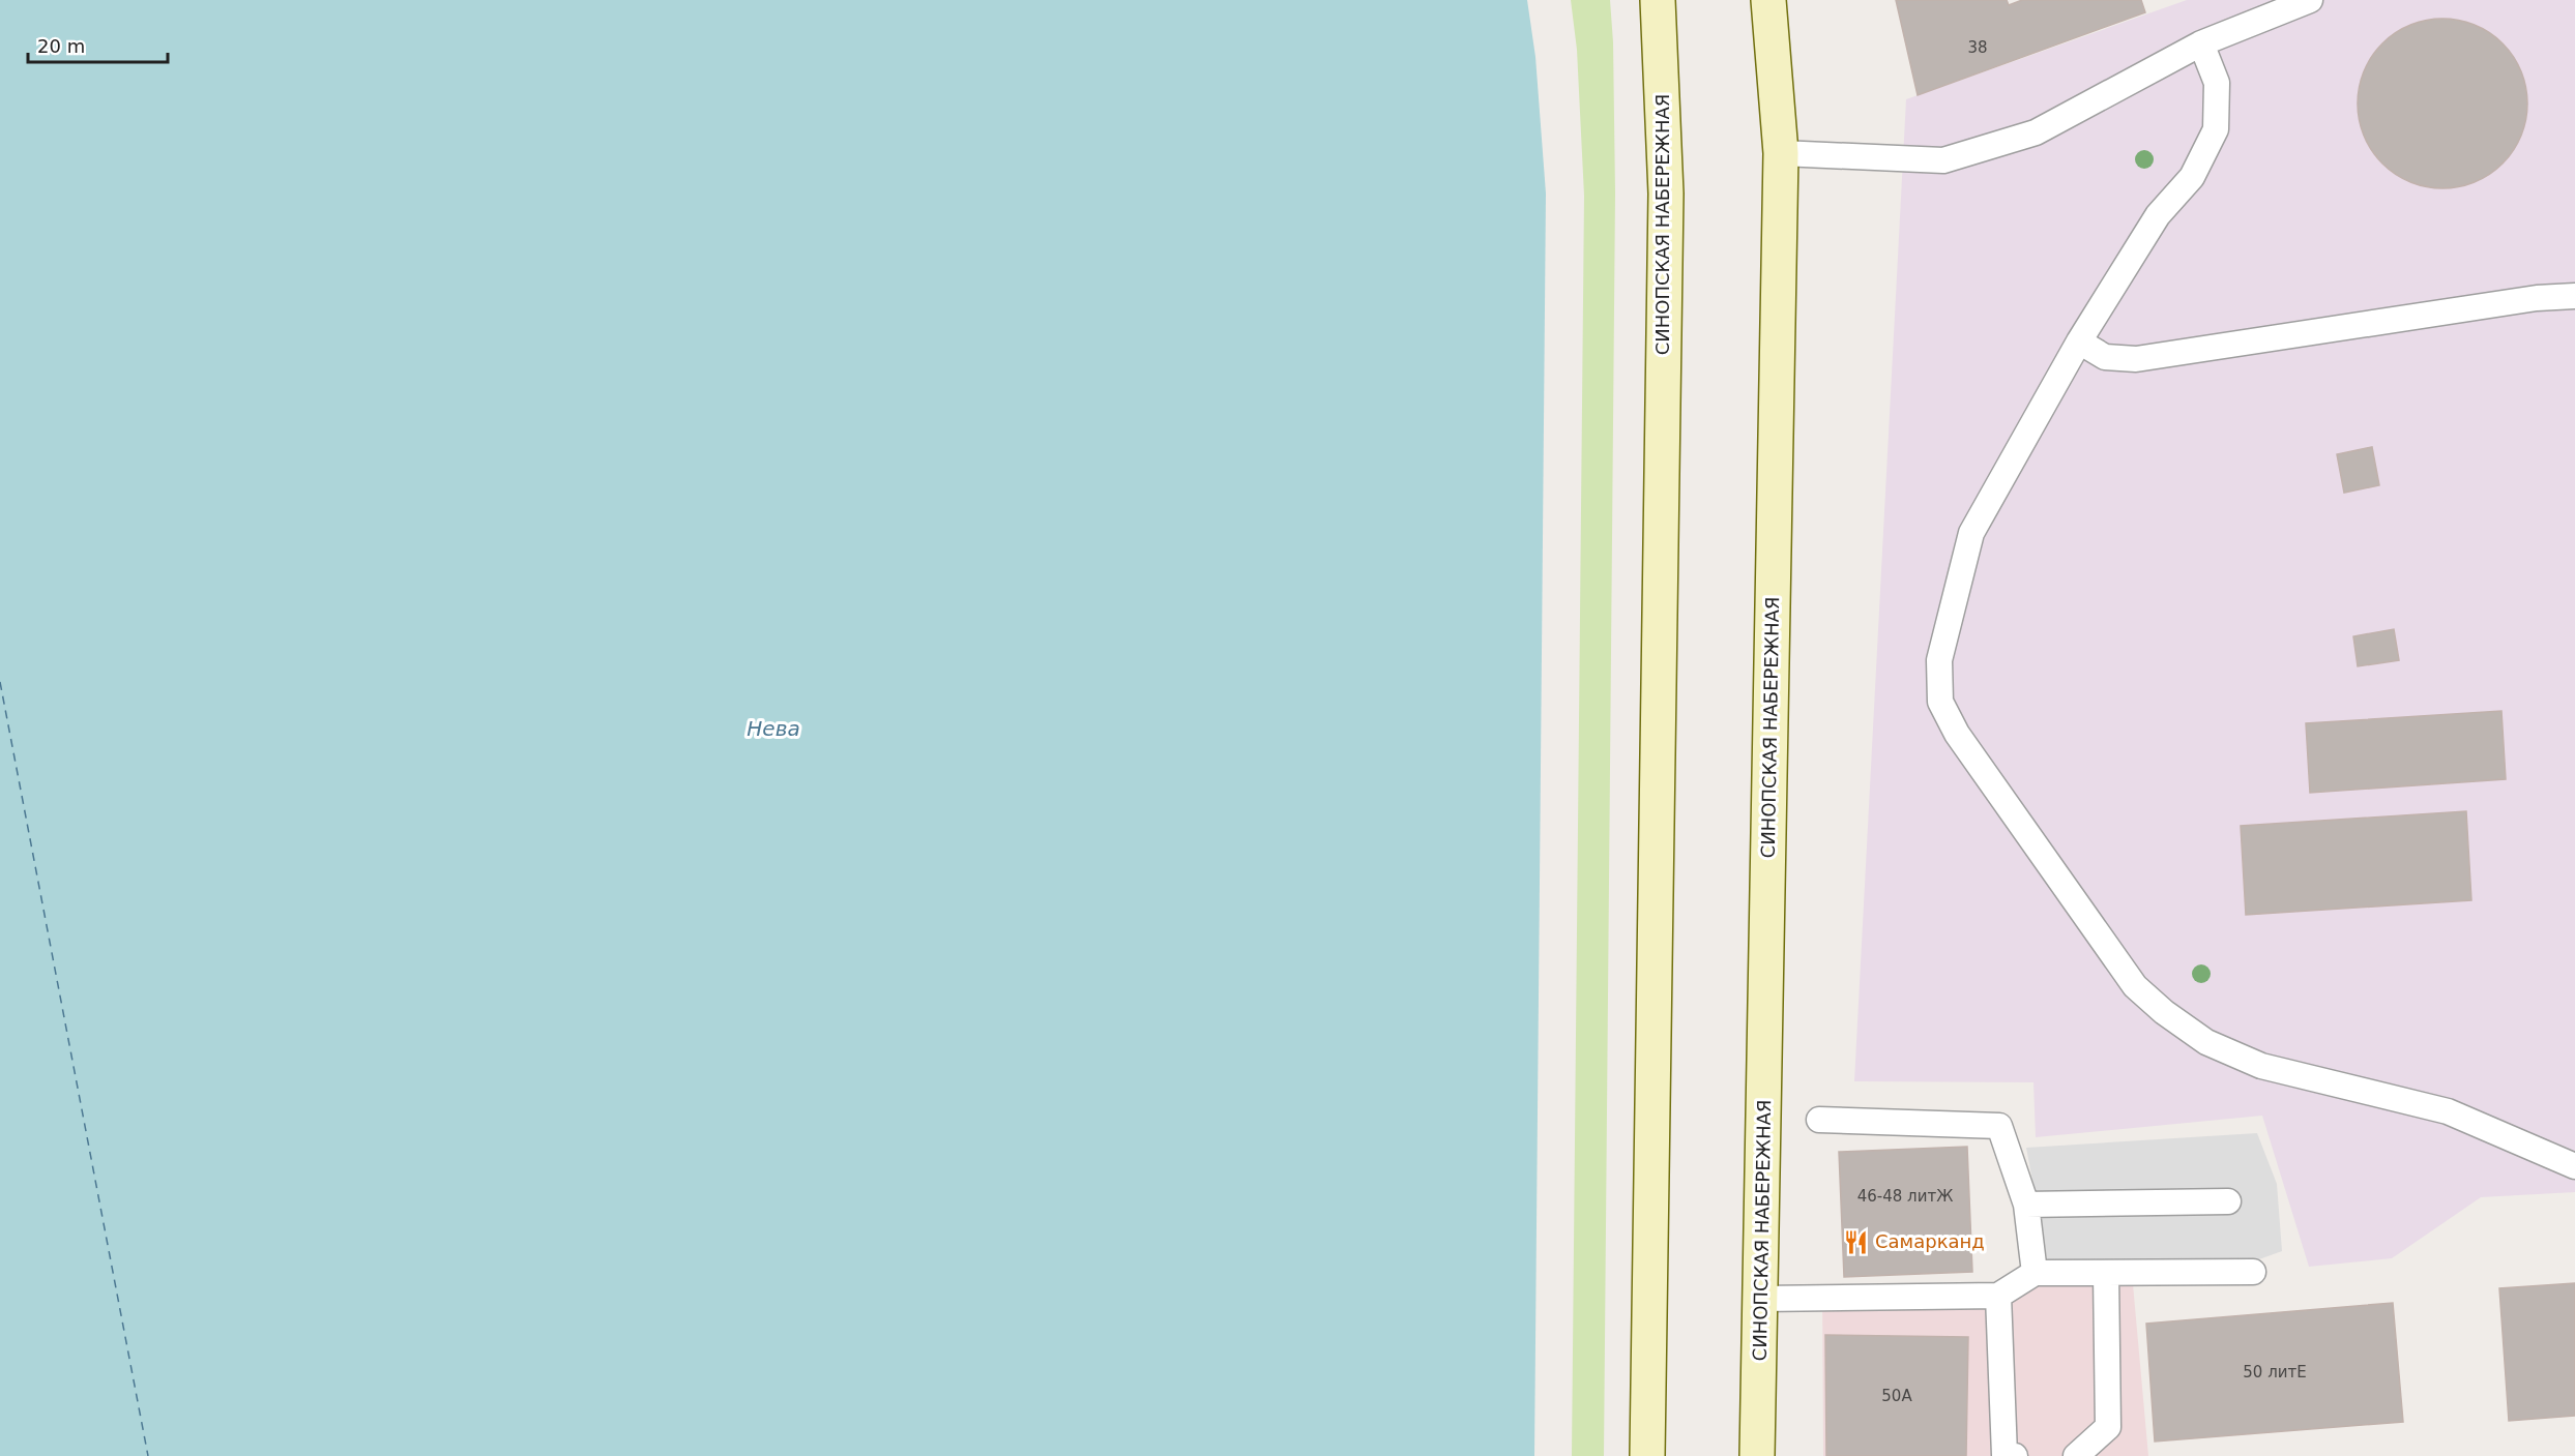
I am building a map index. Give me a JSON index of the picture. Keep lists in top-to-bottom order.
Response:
{
  "streets": {
    "main road": ["СИНОПСКАЯ НАБЕРЕЖНАЯ"]
  },
  "water": ["Нева"],
  "places": {
    "restaurant": ["Самарканд"]
  },
  "house_numbers": [
    "38",
    "46-48 литЖ",
    "50 литЕ",
    "50А"
  ],
  "scale_bar": "20 m"
}
